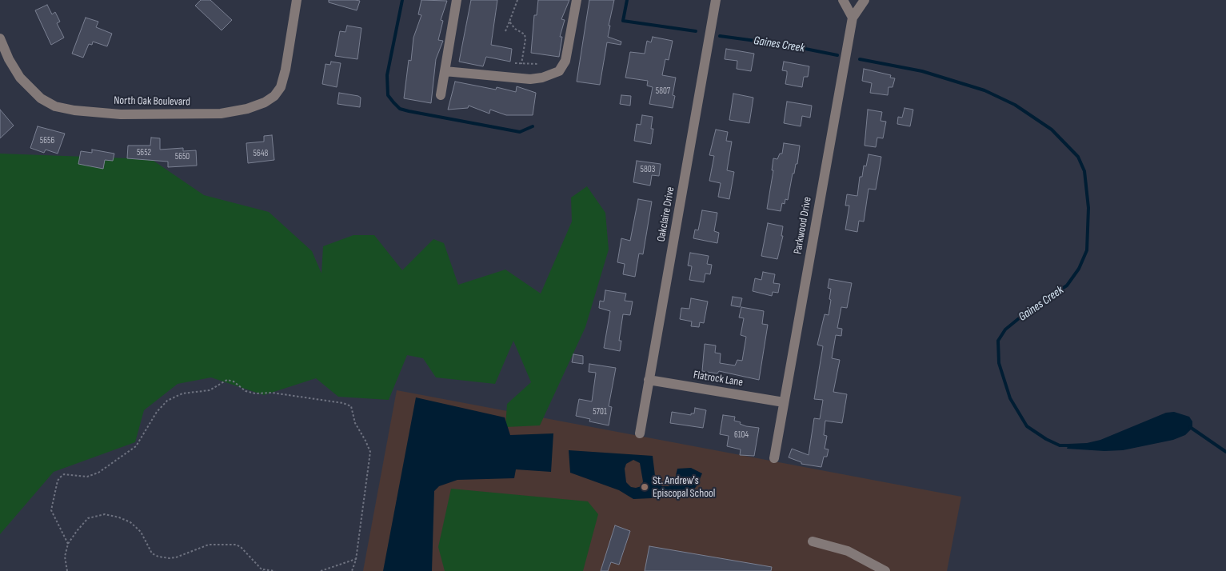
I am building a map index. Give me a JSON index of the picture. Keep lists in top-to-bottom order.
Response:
{
  "streets": {
    "street": [
      "North Oak Boulevard",
      "Oakclaire Drive",
      "Parkwood Drive",
      "Flatrock Lane"
    ]
  },
  "crossings": [
    ["Oakclaire Drive", "Flatrock Lane"],
    ["Parkwood Drive", "Flatrock Lane"]
  ],
  "water": ["Gaines Creek"],
  "places": ["St. Andrew's Episcopal School"],
  "house_numbers": [
    "5807",
    "5656",
    "5652",
    "5648",
    "5650",
    "5803",
    "5701",
    "6104"
  ]
}
